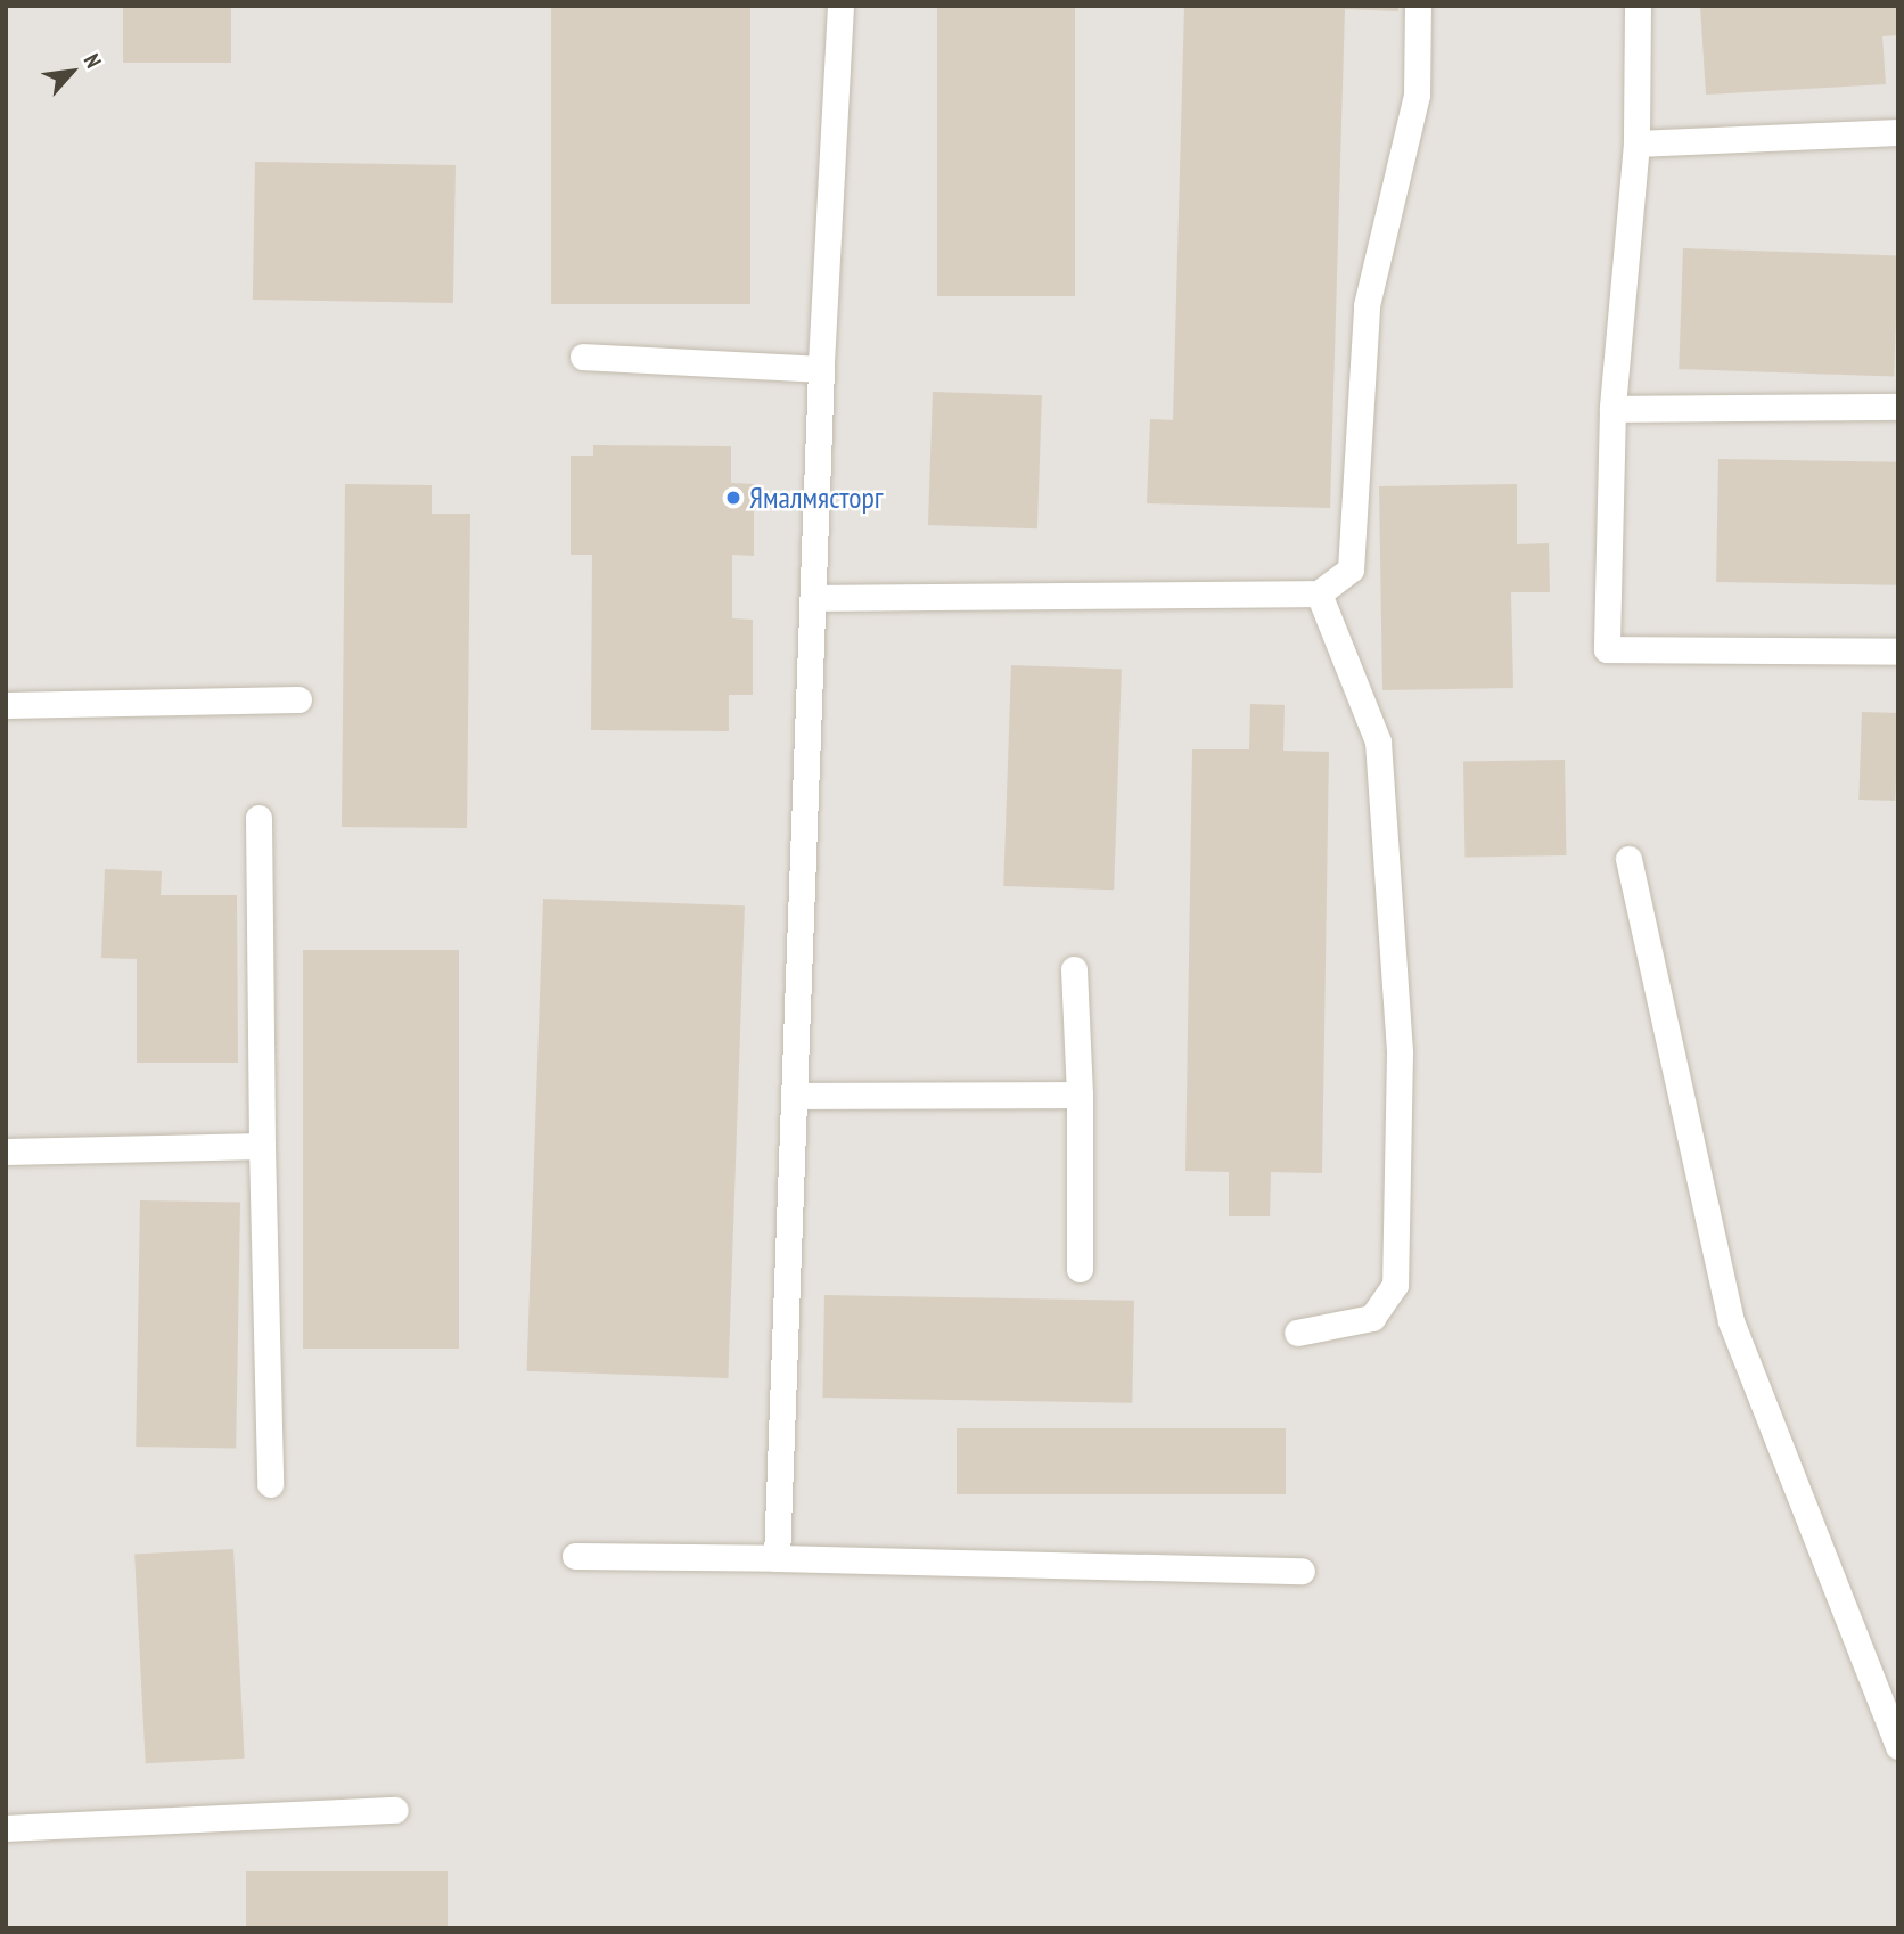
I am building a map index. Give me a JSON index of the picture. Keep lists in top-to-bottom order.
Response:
{
  "places": ["Ямалмясторг"],
  "north": "top right"
}
